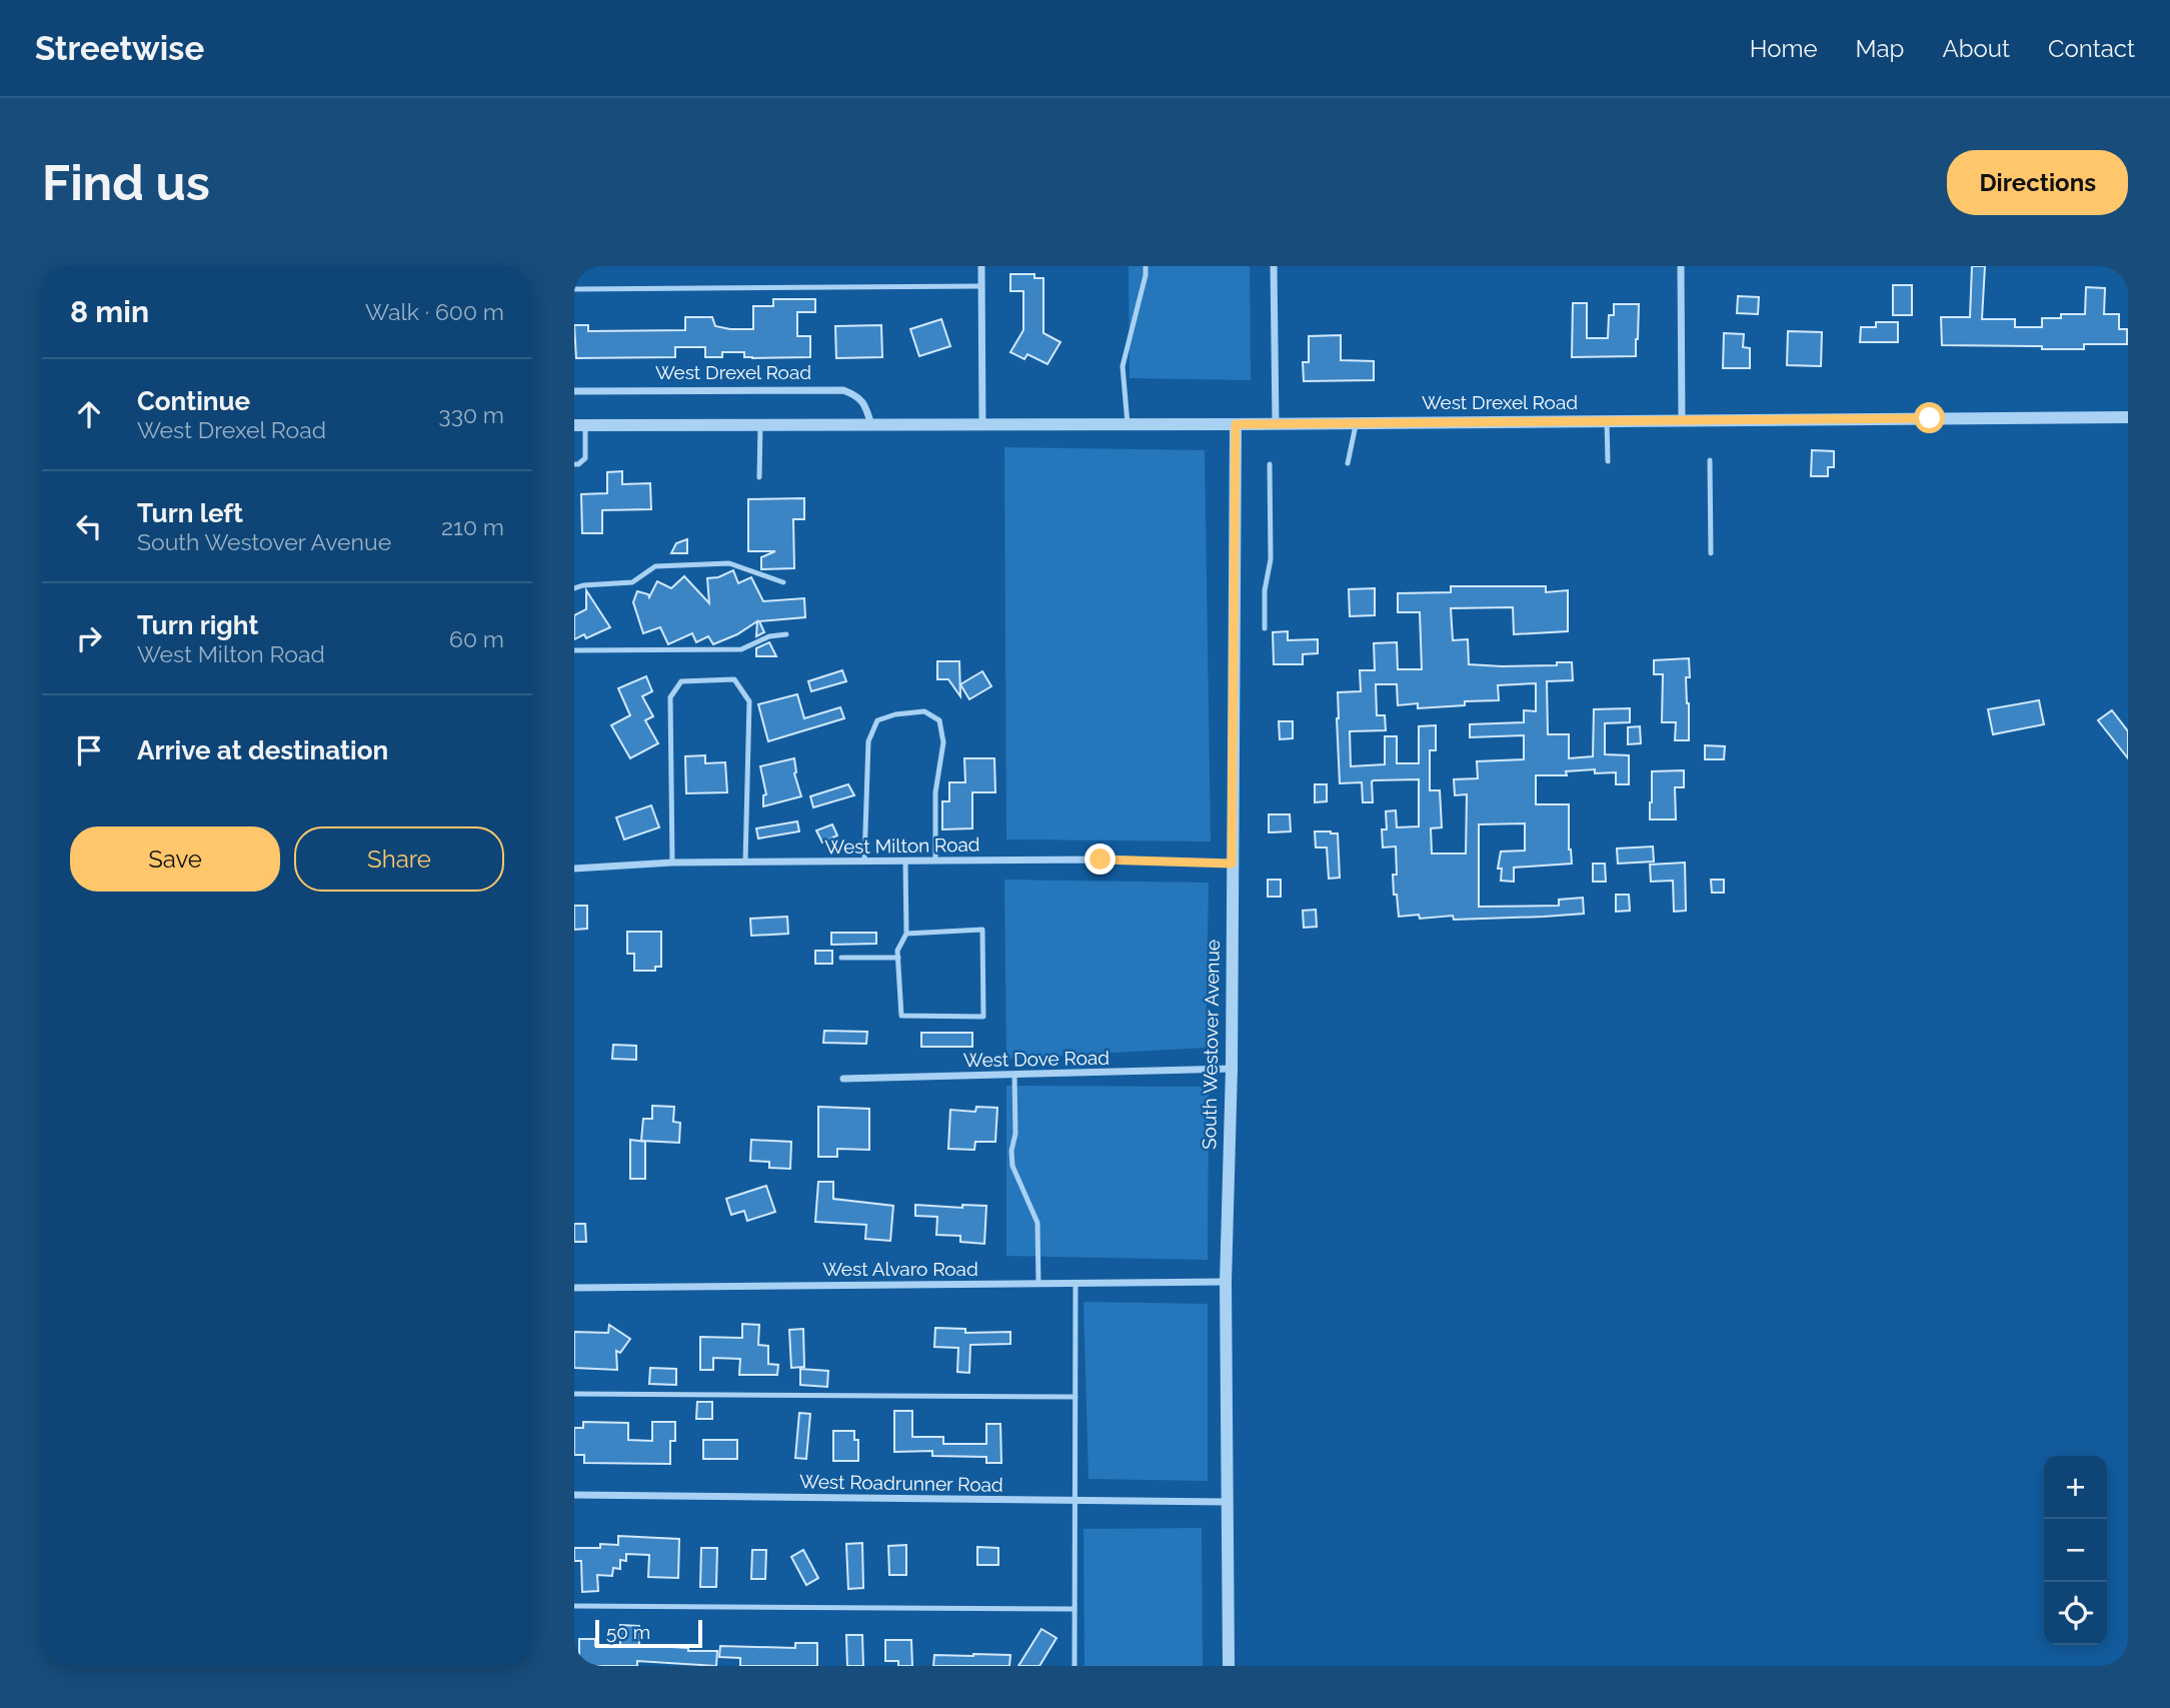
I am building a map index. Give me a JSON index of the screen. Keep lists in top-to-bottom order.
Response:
{
  "streets": {
    "street": [
      "West Drexel Road",
      "West Milton Road",
      "South Westover Avenue",
      "West Dove Road",
      "West Alvaro Road",
      "West Roadrunner Road"
    ]
  },
  "crossings": [
    ["West Drexel Road", "South Westover Avenue"],
    ["West Milton Road", "South Westover Avenue"],
    ["South Westover Avenue", "West Dove Road"],
    ["South Westover Avenue", "West Alvaro Road"],
    ["South Westover Avenue", "West Roadrunner Road"]
  ],
  "scale_bar": "50 m",
  "page": {
    "header": "Streetwise",
    "nav": [
      "Home",
      "Map",
      "About",
      "Contact"
    ],
    "buttons": [
      "Directions",
      ["Save", "Share"]
    ],
    "title": "Find us",
    "heading": ["8 min", "Walk · 600 m"],
    "list": [
      ["Continue", "West Drexel Road", "330 m"],
      ["Turn left", "South Westover Avenue", "210 m"],
      ["Turn right", "West Milton Road", "60 m"],
      "Arrive at destination"
    ],
    "map_buttons": ["+", "−"],
    "scale": "50 m"
  }
}
